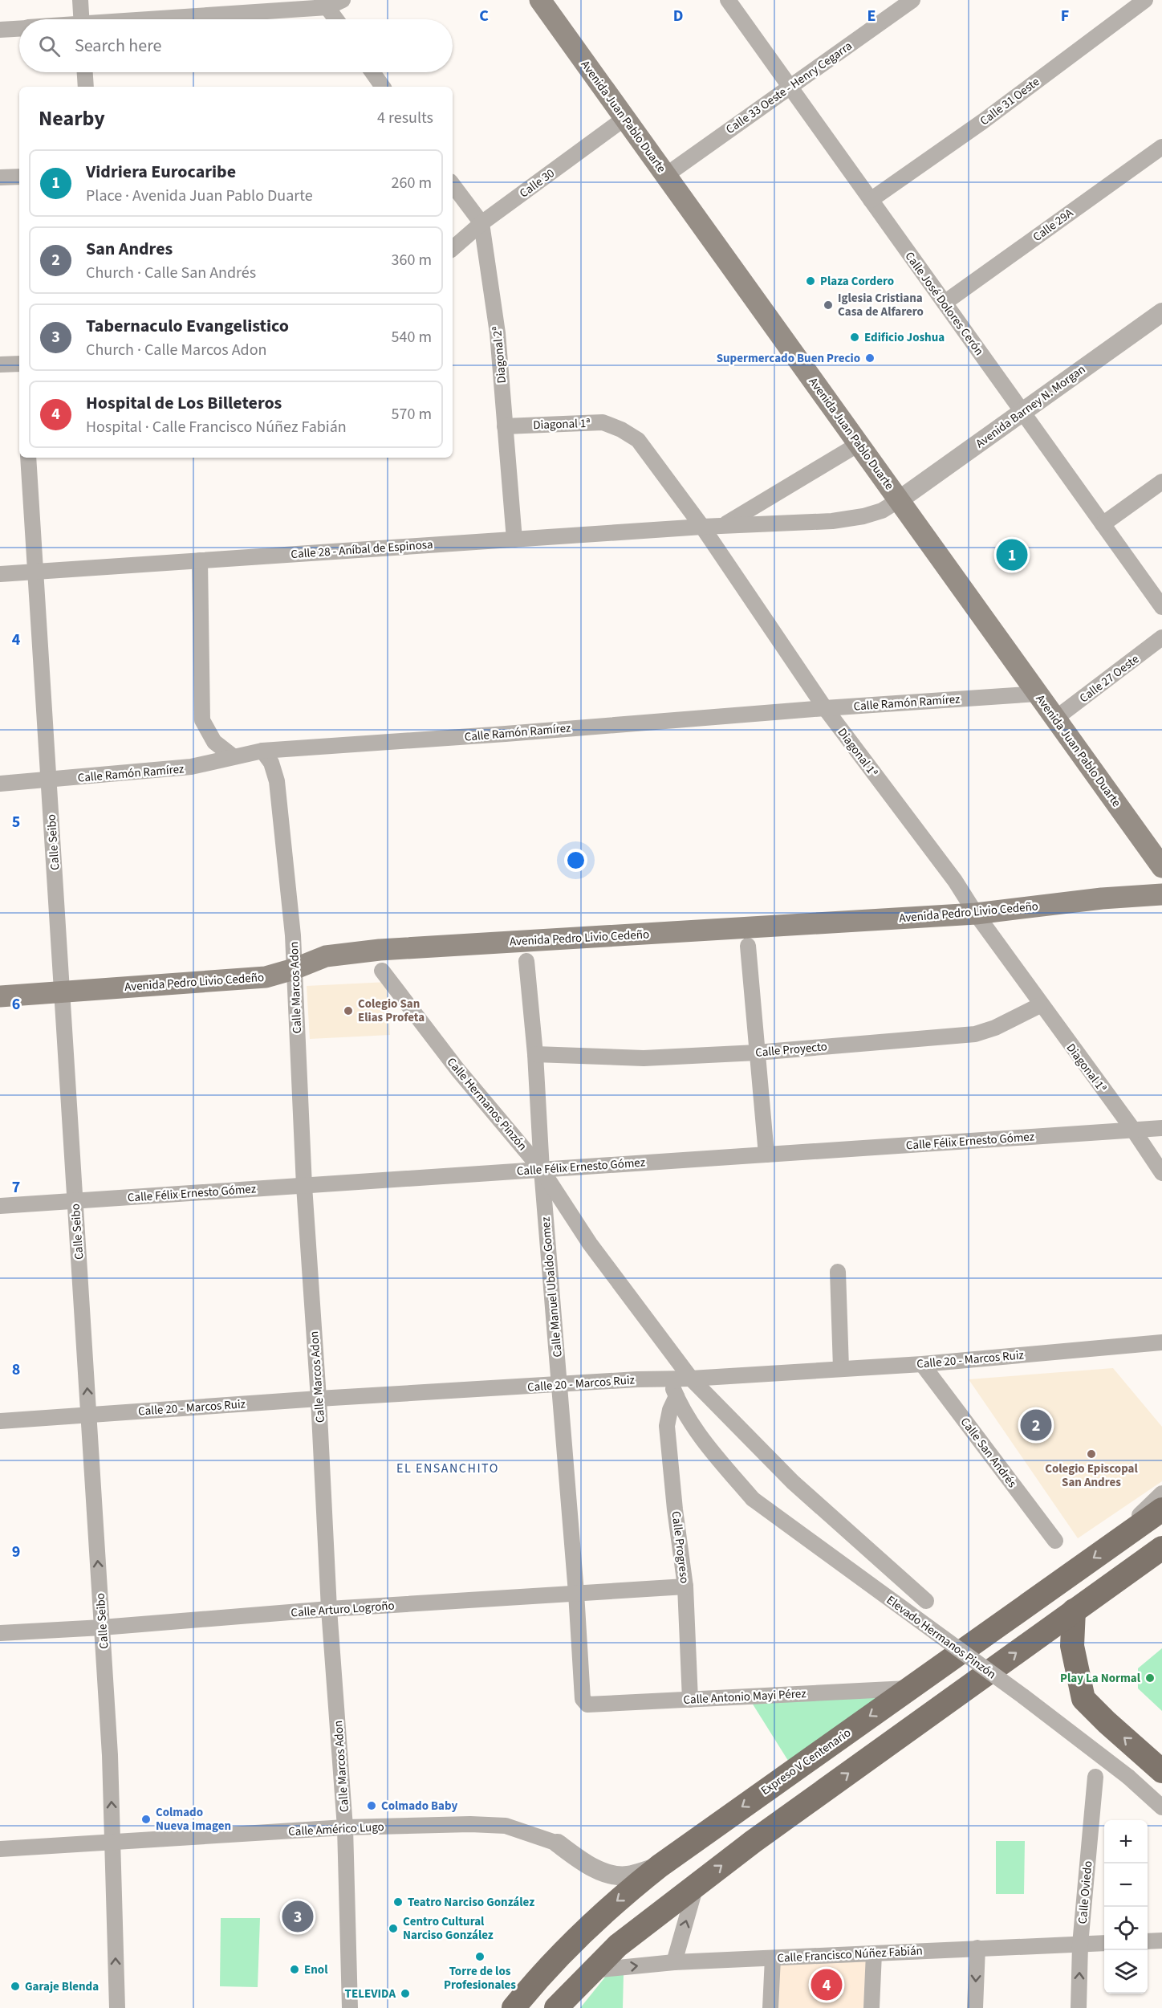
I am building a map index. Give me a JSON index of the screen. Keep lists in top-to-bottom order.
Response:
{
  "streets": {
    "main road": ["Avenida Juan Pablo Duarte", "Avenida Pedro Livio Cedeño", "Expreso V Centenario"],
    "street": [
      "Calle 33 Oeste - Henry Cegarra",
      "Calle 31 Oeste",
      "Calle 30",
      "Calle 29A",
      "Calle José Dolores Cerón",
      "Diagonal 2ª",
      "Avenida Barney N. Morgan",
      "Diagonal 1ª",
      "Calle 28 - Aníbal de Espinosa",
      "Calle 27 Oeste",
      "Calle Ramón Ramírez",
      "Calle Seibo",
      "Calle Marcos Adon",
      "Calle Proyecto",
      "Calle Hermanos Pinzón",
      "Calle Félix Ernesto Gómez",
      "Calle Manuel Ubaldo Gomez",
      "Calle 20 - Marcos Ruiz",
      "Calle San Andrés",
      "Calle Progreso",
      "Calle Arturo Logroño",
      "Elevado Hermanos Pinzón",
      "Calle Antonio Mayi Pérez",
      "Calle Américo Lugo",
      "Calle Oviedo",
      "Calle Francisco Núñez Fabián"
    ]
  },
  "crossings": [
    ["Calle 33 Oeste - Henry Cegarra", "Avenida Juan Pablo Duarte"],
    ["Calle 33 Oeste - Henry Cegarra", "Calle José Dolores Cerón"],
    ["Calle 31 Oeste", "Calle José Dolores Cerón"],
    ["Avenida Juan Pablo Duarte", "Calle 30"],
    ["Avenida Juan Pablo Duarte", "Avenida Barney N. Morgan"],
    ["Avenida Juan Pablo Duarte", "Calle 28 - Aníbal de Espinosa"],
    ["Avenida Juan Pablo Duarte", "Calle 27 Oeste"],
    ["Avenida Juan Pablo Duarte", "Calle Ramón Ramírez"],
    ["Calle 30", "Diagonal 2ª"],
    ["Calle 29A", "Calle José Dolores Cerón"],
    ["Calle José Dolores Cerón", "Avenida Barney N. Morgan"],
    ["Diagonal 2ª", "Diagonal 1ª"],
    ["Diagonal 2ª", "Calle 28 - Aníbal de Espinosa"],
    ["Avenida Barney N. Morgan", "Calle 28 - Aníbal de Espinosa"],
    ["Diagonal 1ª", "Calle 28 - Aníbal de Espinosa"],
    ["Diagonal 1ª", "Calle Ramón Ramírez"],
    ["Diagonal 1ª", "Avenida Pedro Livio Cedeño"],
    ["Diagonal 1ª", "Calle Proyecto"],
    ["Diagonal 1ª", "Calle Félix Ernesto Gómez"],
    ["Calle 28 - Aníbal de Espinosa", "Calle Seibo"],
    ["Calle Ramón Ramírez", "Calle Seibo"],
    ["Calle Ramón Ramírez", "Calle Marcos Adon"],
    ["Calle Seibo", "Avenida Pedro Livio Cedeño"],
    ["Calle Seibo", "Calle Félix Ernesto Gómez"],
    ["Calle Seibo", "Calle 20 - Marcos Ruiz"],
    ["Calle Seibo", "Calle Arturo Logroño"],
    ["Calle Seibo", "Calle Américo Lugo"],
    ["Avenida Pedro Livio Cedeño", "Calle Marcos Adon"],
    ["Calle Marcos Adon", "Calle Félix Ernesto Gómez"],
    ["Calle Marcos Adon", "Calle 20 - Marcos Ruiz"],
    ["Calle Marcos Adon", "Calle Arturo Logroño"],
    ["Calle Marcos Adon", "Calle Américo Lugo"],
    ["Calle Proyecto", "Calle Manuel Ubaldo Gomez"],
    ["Calle Hermanos Pinzón", "Calle Félix Ernesto Gómez"],
    ["Calle Hermanos Pinzón", "Calle Manuel Ubaldo Gomez"],
    ["Calle Hermanos Pinzón", "Calle 20 - Marcos Ruiz"],
    ["Calle Félix Ernesto Gómez", "Calle Manuel Ubaldo Gomez"],
    ["Calle Manuel Ubaldo Gomez", "Calle 20 - Marcos Ruiz"],
    ["Calle Manuel Ubaldo Gomez", "Calle Arturo Logroño"],
    ["Calle Manuel Ubaldo Gomez", "Calle Antonio Mayi Pérez"],
    ["Calle 20 - Marcos Ruiz", "Calle San Andrés"],
    ["Calle Progreso", "Calle Arturo Logroño"],
    ["Calle Progreso", "Elevado Hermanos Pinzón"],
    ["Calle Progreso", "Calle Antonio Mayi Pérez"],
    ["Calle Antonio Mayi Pérez", "Expreso V Centenario"],
    ["Expreso V Centenario", "Calle Américo Lugo"],
    ["Calle Oviedo", "Calle Francisco Núñez Fabián"]
  ],
  "one_way": ["Calle Seibo", "Expreso V Centenario"],
  "districts": ["EL ENSANCHITO"],
  "places": [
    "Plaza Cordero",
    "Iglesia Cristiana Casa de Alfarero",
    "Edificio Joshua",
    "Supermercado Buen Precio",
    "Colegio San Elias Profeta",
    "Colegio Episcopal San Andres",
    "Play La Normal",
    "Colmado Baby",
    "Colmado Nueva Imagen",
    "Teatro Narciso González",
    "Centro Cultural Narciso González",
    "Torre de los Profesionales",
    "Enol",
    "Garaje Blenda",
    "TELEVIDA"
  ],
  "page": {
    "search": "Search here",
    "heading": ["Nearby", "4 results"],
    "list": [
      {
        "mark": "1",
        "name": "Vidriera Eurocaribe",
        "note": "Place · Avenida Juan Pablo Duarte",
        "value": "260 m"
      },
      {
        "mark": "2",
        "name": "San Andres",
        "note": "Church · Calle San Andrés",
        "value": "360 m"
      },
      {
        "mark": "3",
        "name": "Tabernaculo Evangelistico",
        "note": "Church · Calle Marcos Adon",
        "value": "540 m"
      },
      {
        "mark": "4",
        "name": "Hospital de Los Billeteros",
        "note": "Hospital · Calle Francisco Núñez Fabián",
        "value": "570 m"
      }
    ],
    "pins": [
      "1",
      "2",
      "3",
      "4"
    ],
    "map_buttons": ["+", "−"]
  },
  "grid": {
    "columns": [
      "C",
      "D",
      "E",
      "F"
    ],
    "rows": [
      "4",
      "5",
      "6",
      "7",
      "8",
      "9"
    ]
  }
}
